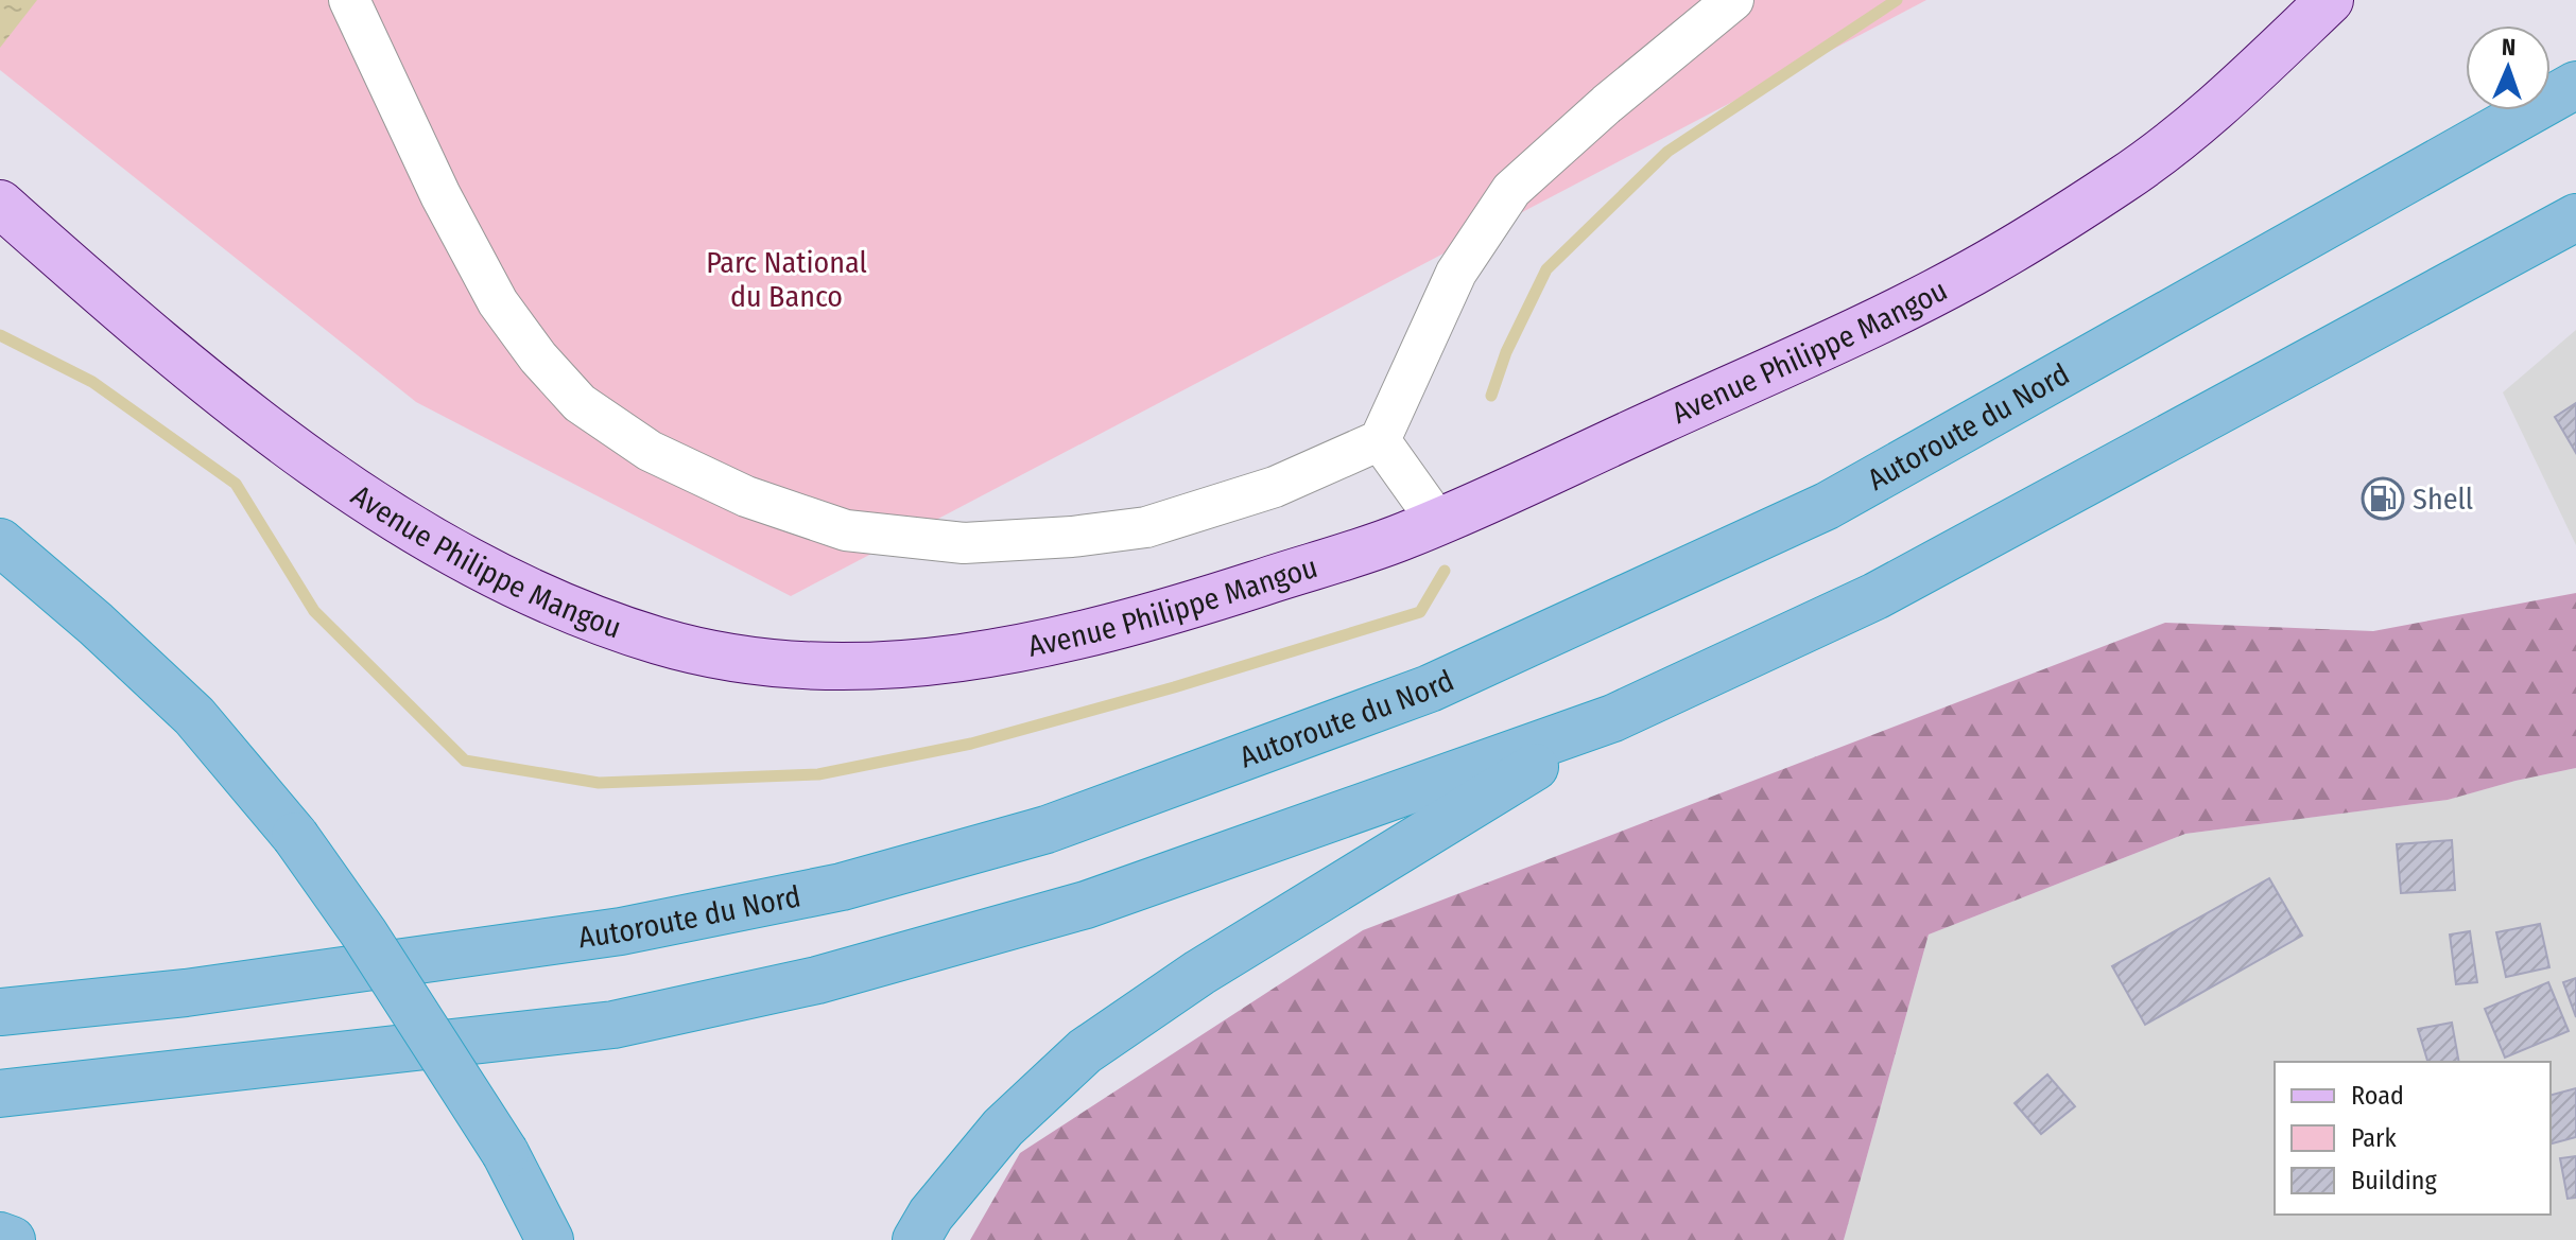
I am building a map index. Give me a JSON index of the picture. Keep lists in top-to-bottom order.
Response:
{
  "streets": {
    "highway": ["Autoroute du Nord"],
    "street": ["Avenue Philippe Mangou"]
  },
  "parks": ["Parc National du Banco"],
  "places": {
    "fuel station": ["Shell"]
  },
  "legend": ["Road", "Park", "Building"],
  "north": "top"
}
